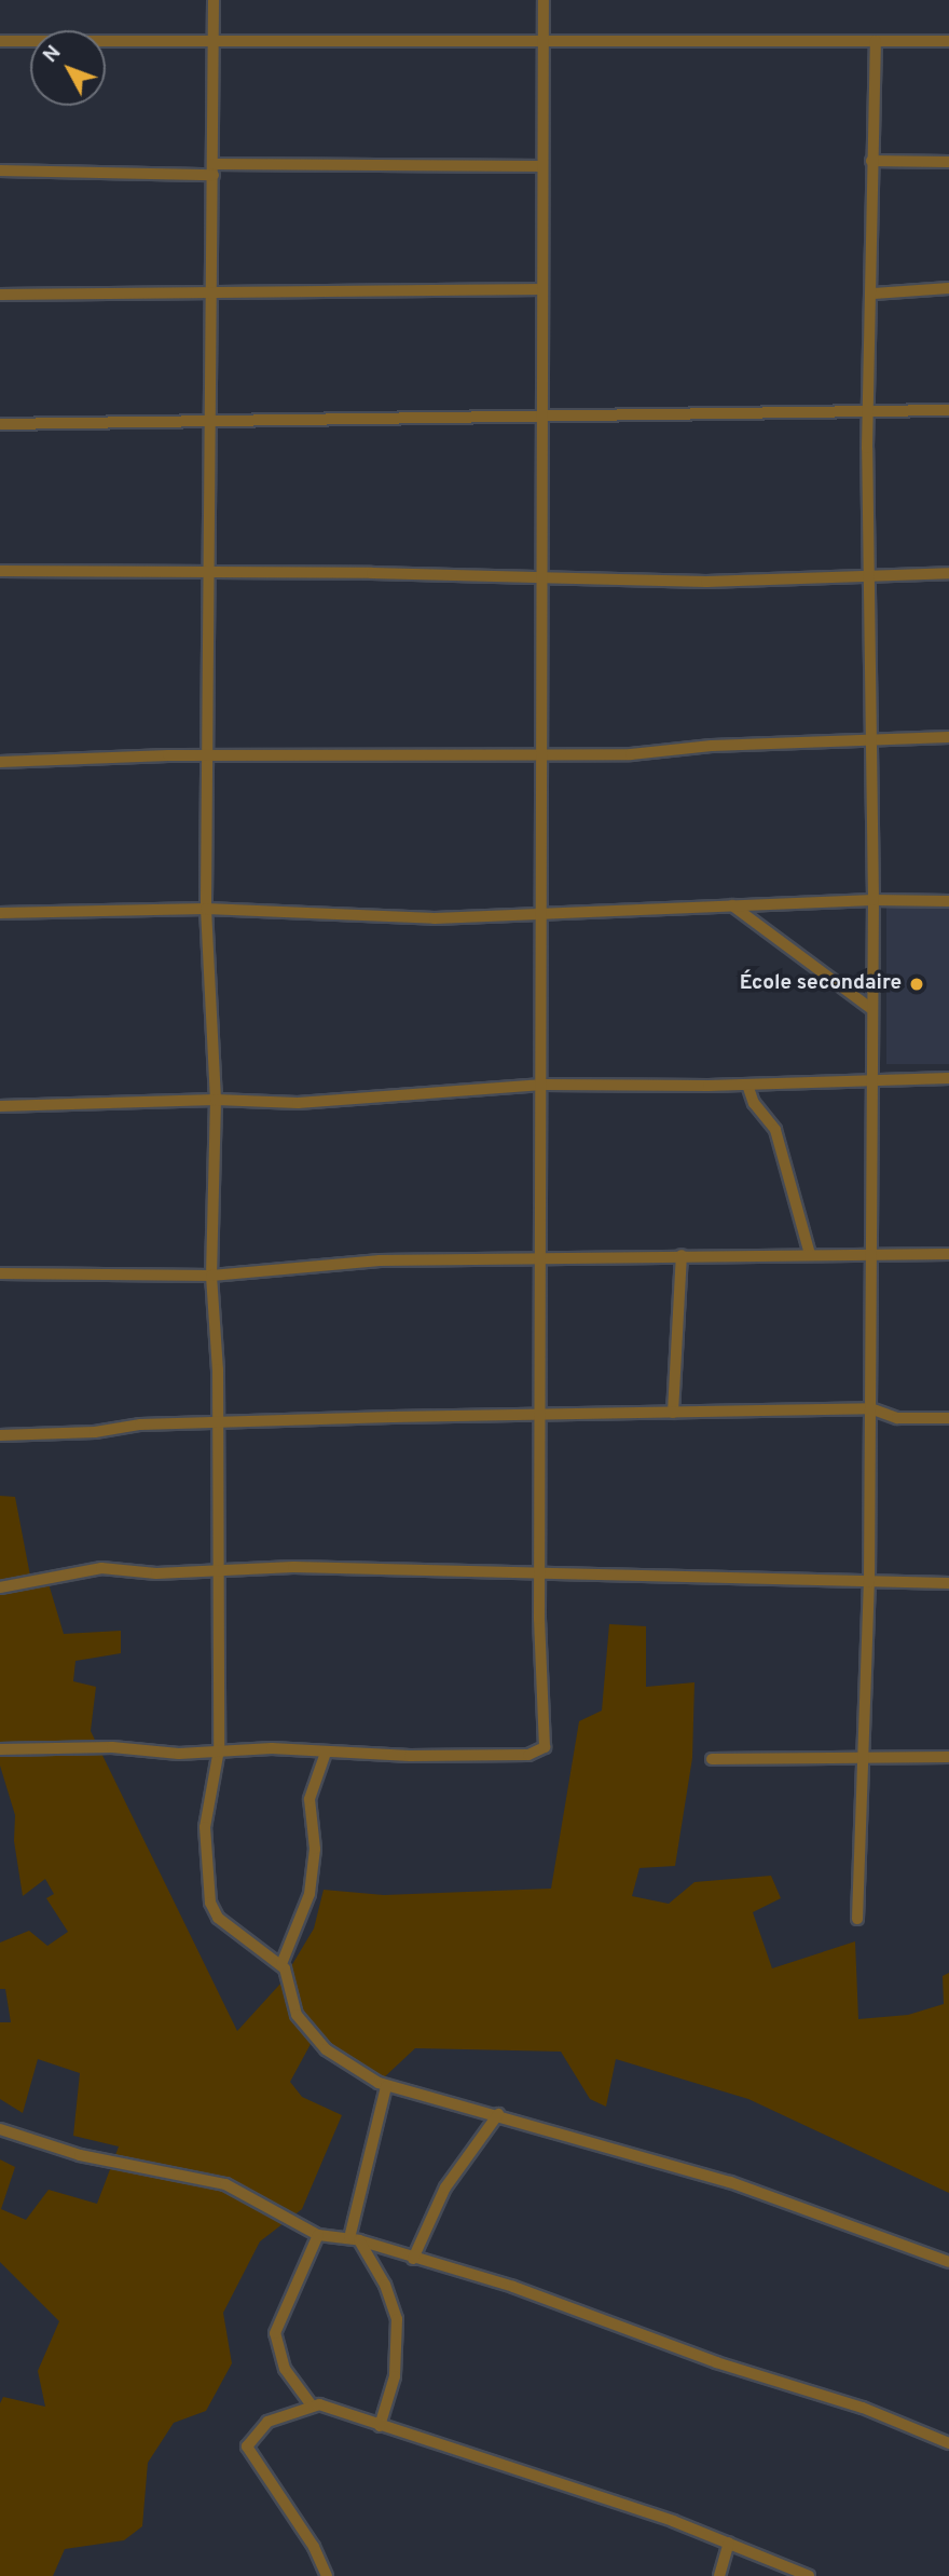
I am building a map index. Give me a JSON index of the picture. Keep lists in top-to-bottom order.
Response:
{
  "places": ["École secondaire"],
  "north": "top left"
}
